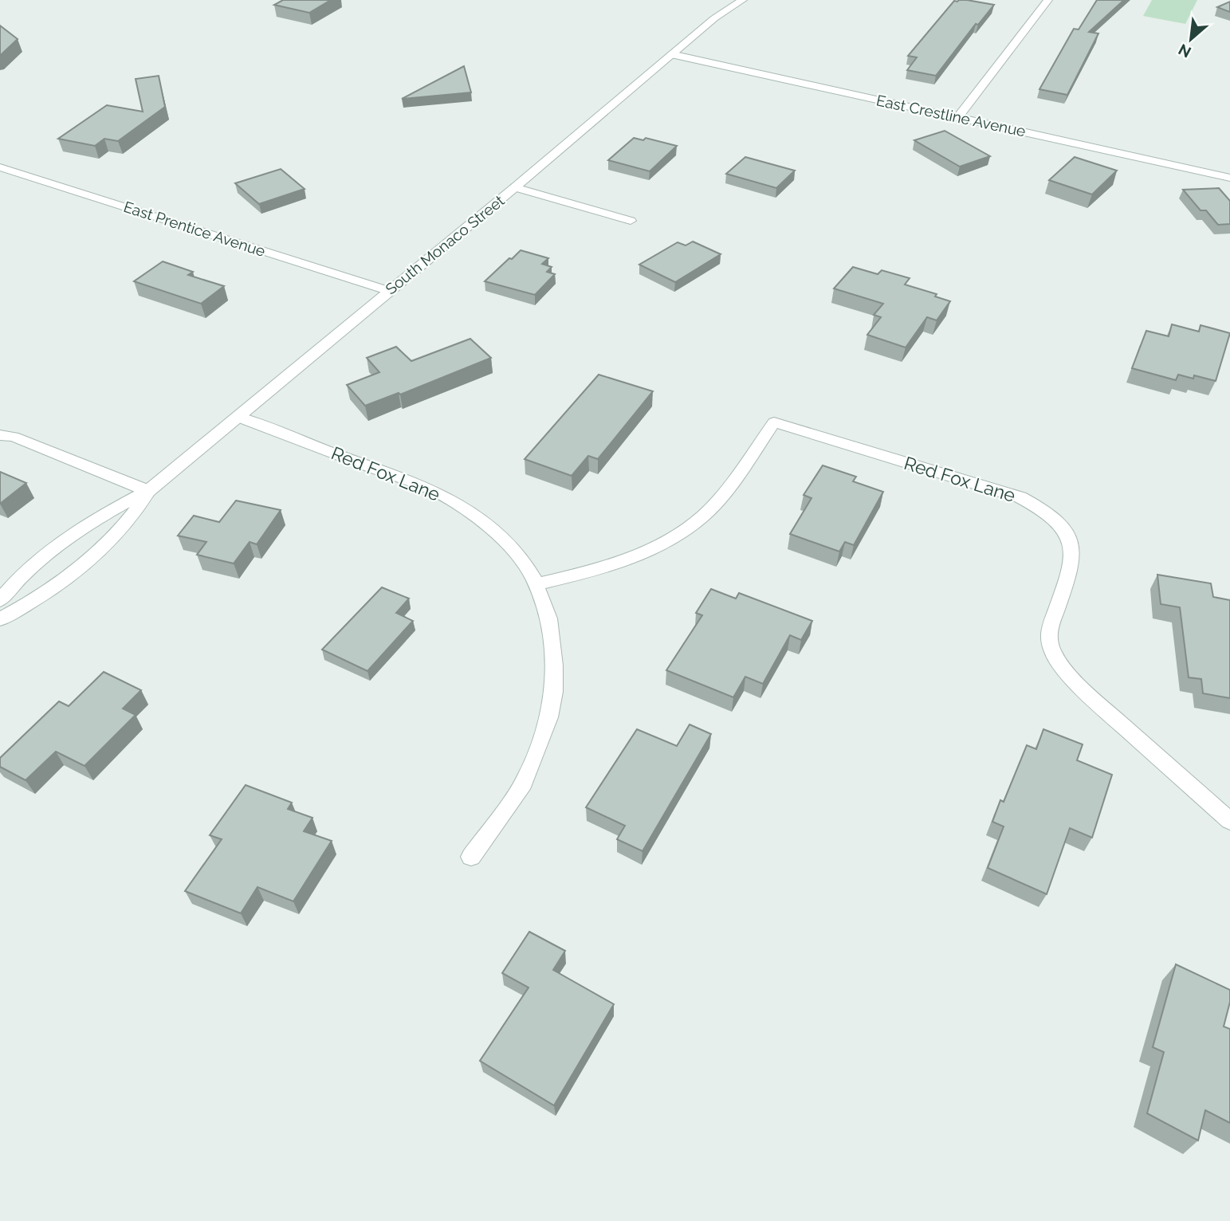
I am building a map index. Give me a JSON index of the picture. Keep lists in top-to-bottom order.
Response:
{
  "streets": {
    "street": [
      "East Crestline Avenue",
      "East Prentice Avenue",
      "South Monaco Street",
      "Red Fox Lane"
    ]
  },
  "crossings": [
    ["East Crestline Avenue", "South Monaco Street"],
    ["East Prentice Avenue", "South Monaco Street"],
    ["South Monaco Street", "Red Fox Lane"]
  ],
  "north": "bottom left"
}
